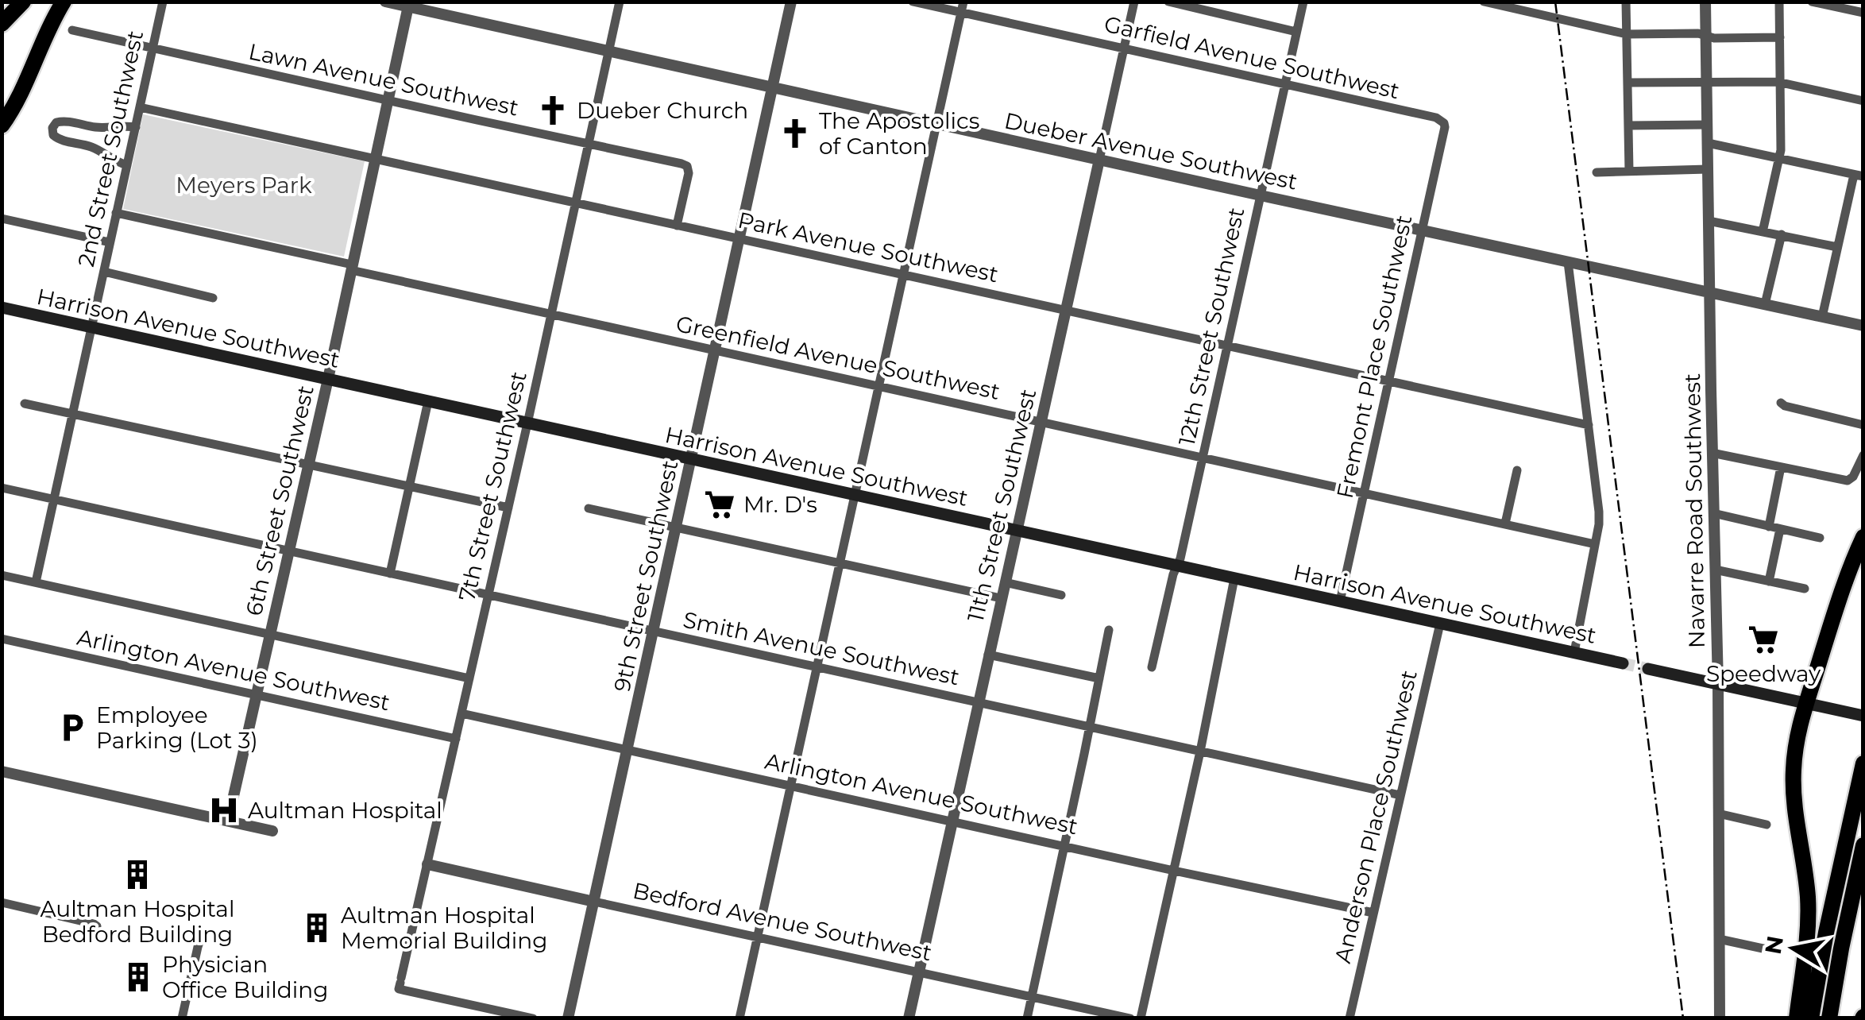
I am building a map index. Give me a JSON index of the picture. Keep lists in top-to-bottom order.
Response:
{
  "streets": {
    "main road": ["Harrison Avenue Southwest"],
    "street": [
      "Garfield Avenue Southwest",
      "Lawn Avenue Southwest",
      "2nd Street Southwest",
      "Dueber Avenue Southwest",
      "Park Avenue Southwest",
      "12th Street Southwest",
      "Fremont Place Southwest",
      "Greenfield Avenue Southwest",
      "7th Street Southwest",
      "6th Street Southwest",
      "11th Street Southwest",
      "Navarre Road Southwest",
      "9th Street Southwest",
      "Smith Avenue Southwest",
      "Arlington Avenue Southwest",
      "Anderson Place Southwest",
      "Bedford Avenue Southwest"
    ]
  },
  "crossings": [
    ["Garfield Avenue Southwest", "12th Street Southwest"],
    ["Garfield Avenue Southwest", "Fremont Place Southwest"],
    ["Garfield Avenue Southwest", "11th Street Southwest"],
    ["Lawn Avenue Southwest", "2nd Street Southwest"],
    ["Lawn Avenue Southwest", "Park Avenue Southwest"],
    ["Lawn Avenue Southwest", "7th Street Southwest"],
    ["Lawn Avenue Southwest", "6th Street Southwest"],
    ["2nd Street Southwest", "Park Avenue Southwest"],
    ["2nd Street Southwest", "Harrison Avenue Southwest"],
    ["2nd Street Southwest", "Greenfield Avenue Southwest"],
    ["2nd Street Southwest", "Smith Avenue Southwest"],
    ["Dueber Avenue Southwest", "12th Street Southwest"],
    ["Dueber Avenue Southwest", "Fremont Place Southwest"],
    ["Dueber Avenue Southwest", "7th Street Southwest"],
    ["Dueber Avenue Southwest", "6th Street Southwest"],
    ["Dueber Avenue Southwest", "11th Street Southwest"],
    ["Dueber Avenue Southwest", "Navarre Road Southwest"],
    ["Dueber Avenue Southwest", "9th Street Southwest"],
    ["Park Avenue Southwest", "12th Street Southwest"],
    ["Park Avenue Southwest", "Fremont Place Southwest"],
    ["Park Avenue Southwest", "7th Street Southwest"],
    ["Park Avenue Southwest", "6th Street Southwest"],
    ["Park Avenue Southwest", "11th Street Southwest"],
    ["Park Avenue Southwest", "9th Street Southwest"],
    ["12th Street Southwest", "Harrison Avenue Southwest"],
    ["12th Street Southwest", "Greenfield Avenue Southwest"],
    ["Harrison Avenue Southwest", "Fremont Place Southwest"],
    ["Harrison Avenue Southwest", "7th Street Southwest"],
    ["Harrison Avenue Southwest", "6th Street Southwest"],
    ["Harrison Avenue Southwest", "11th Street Southwest"],
    ["Harrison Avenue Southwest", "9th Street Southwest"],
    ["Harrison Avenue Southwest", "Anderson Place Southwest"],
    ["Fremont Place Southwest", "Greenfield Avenue Southwest"],
    ["Greenfield Avenue Southwest", "7th Street Southwest"],
    ["Greenfield Avenue Southwest", "6th Street Southwest"],
    ["Greenfield Avenue Southwest", "11th Street Southwest"],
    ["Greenfield Avenue Southwest", "9th Street Southwest"],
    ["7th Street Southwest", "Smith Avenue Southwest"],
    ["7th Street Southwest", "Arlington Avenue Southwest"],
    ["7th Street Southwest", "Bedford Avenue Southwest"],
    ["6th Street Southwest", "Smith Avenue Southwest"],
    ["6th Street Southwest", "Arlington Avenue Southwest"],
    ["11th Street Southwest", "Smith Avenue Southwest"],
    ["11th Street Southwest", "Arlington Avenue Southwest"],
    ["11th Street Southwest", "Bedford Avenue Southwest"],
    ["9th Street Southwest", "Smith Avenue Southwest"],
    ["9th Street Southwest", "Arlington Avenue Southwest"],
    ["9th Street Southwest", "Bedford Avenue Southwest"],
    ["Smith Avenue Southwest", "Anderson Place Southwest"],
    ["Arlington Avenue Southwest", "Anderson Place Southwest"]
  ],
  "parks": ["Meyers Park"],
  "places": {
    "church": ["Dueber Church", "The Apostolics of Canton"],
    "supermarket": ["Mr. D's", "Speedway"],
    "parking": ["Employee Parking (Lot 3)"],
    "hospital": ["Aultman Hospital"],
    "building": ["Aultman Hospital Bedford Building", "Aultman Hospital Memorial Building", "Physician Office Building"]
  },
  "north": "left"
}
